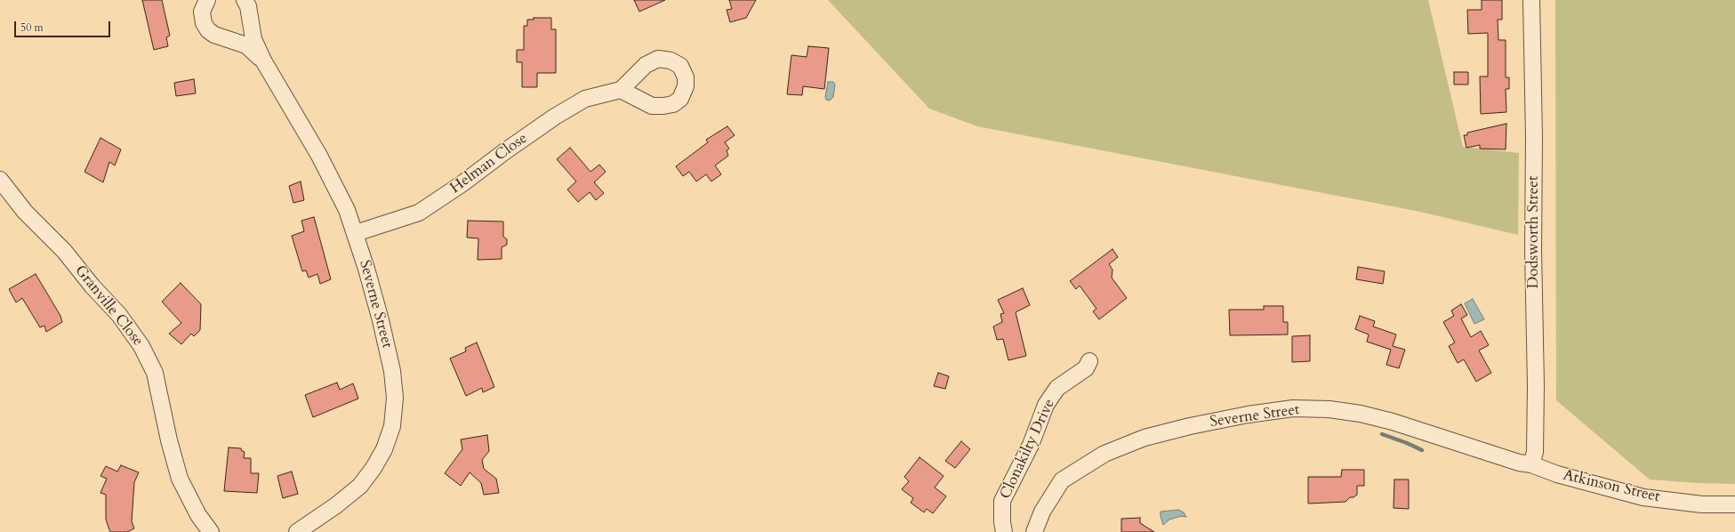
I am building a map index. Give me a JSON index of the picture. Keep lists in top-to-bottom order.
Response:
{
  "streets": {
    "street": [
      "Helman Close",
      "Dodsworth Street",
      "Severne Street",
      "Granville Close",
      "Clonakilty Drive",
      "Atkinson Street"
    ]
  },
  "crossings": [
    ["Helman Close", "Severne Street"],
    ["Dodsworth Street", "Severne Street"],
    ["Dodsworth Street", "Atkinson Street"],
    ["Severne Street", "Atkinson Street"]
  ],
  "scale_bar": "50 m"
}
